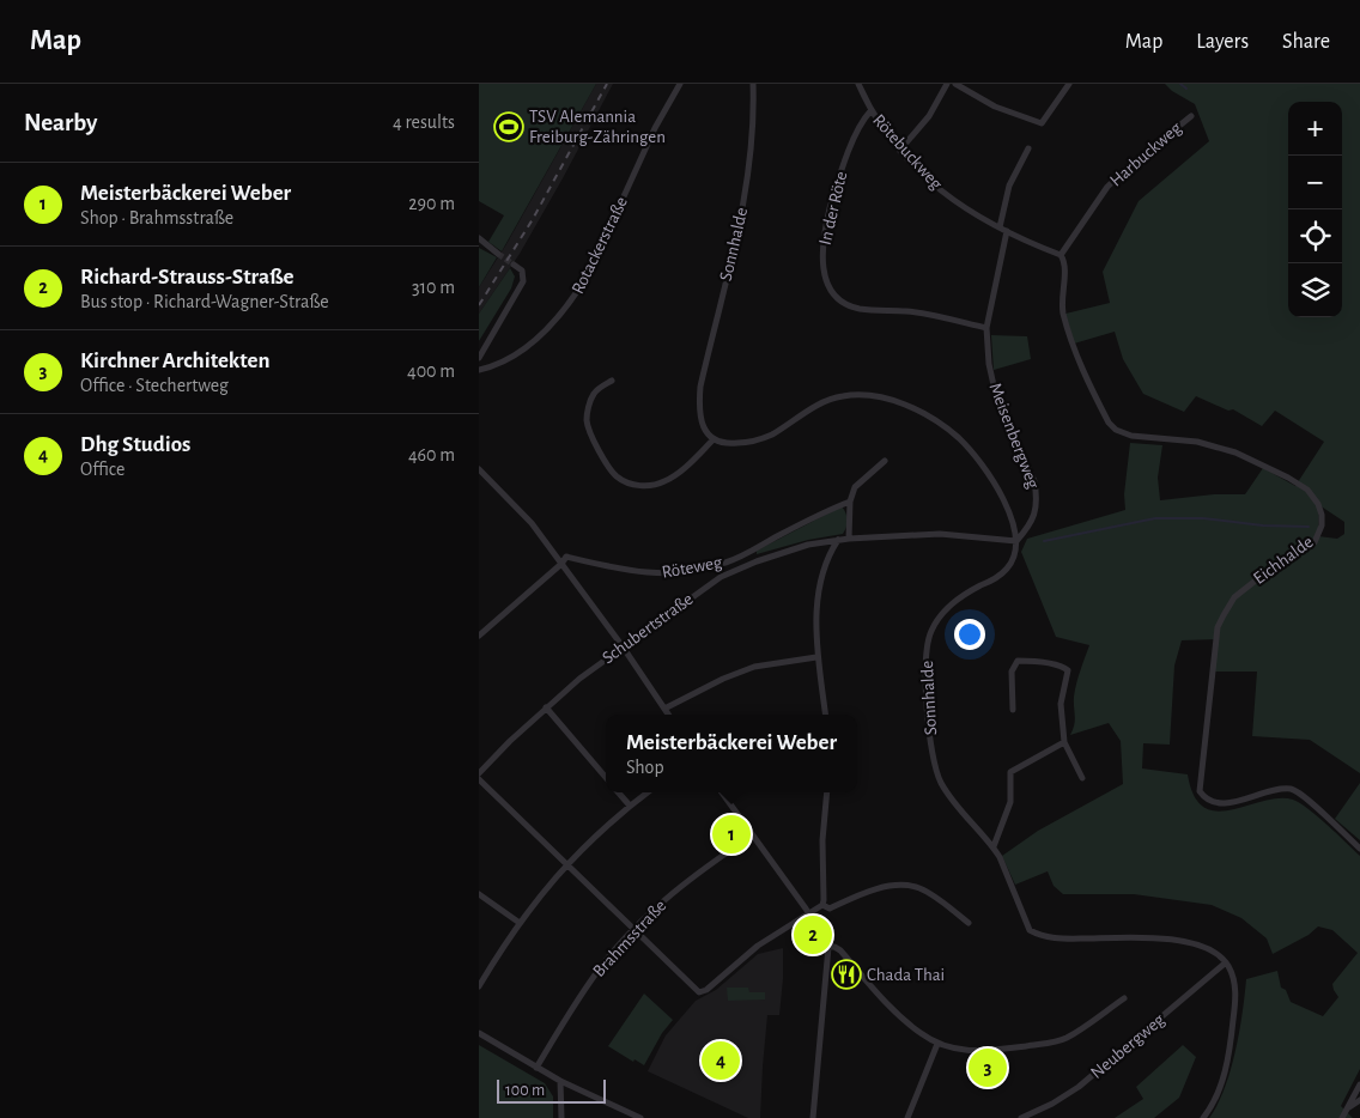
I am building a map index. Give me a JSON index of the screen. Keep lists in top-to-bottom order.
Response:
{
  "streets": {
    "street": [
      "Rötebuckweg",
      "Harbuckweg",
      "In der Röte",
      "Sonnhalde",
      "Rotackerstraße",
      "Meisenbergweg",
      "Eichhalde",
      "Röteweg",
      "Schubertstraße",
      "Brahmsstraße",
      "Neubergweg"
    ]
  },
  "crossings": [
    ["Rötebuckweg", "Harbuckweg"],
    ["Rötebuckweg", "In der Röte"],
    ["Rötebuckweg", "Meisenbergweg"],
    ["Rötebuckweg", "Eichhalde"],
    ["Harbuckweg", "Eichhalde"],
    ["In der Röte", "Meisenbergweg"],
    ["Sonnhalde", "Meisenbergweg"],
    ["Sonnhalde", "Neubergweg"]
  ],
  "places": {
    "sports": ["TSV Alemannia Freiburg-Zähringen"],
    "restaurant": ["Chada Thai"]
  },
  "scale_bar": "100 m",
  "page": {
    "header": "Map",
    "nav": ["Map", "Layers", "Share"],
    "heading": ["Nearby", "4 results"],
    "map_buttons": ["+", "−"],
    "list": [
      {
        "mark": "1",
        "name": "Meisterbäckerei Weber",
        "note": "Shop · Brahmsstraße",
        "value": "290 m"
      },
      {
        "mark": "2",
        "name": "Richard-Strauss-Straße",
        "note": "Bus stop · Richard-Wagner-Straße",
        "value": "310 m"
      },
      {
        "mark": "3",
        "name": "Kirchner Architekten",
        "note": "Office · Stechertweg",
        "value": "400 m"
      },
      {
        "mark": "4",
        "name": "Dhg Studios",
        "note": "Office",
        "value": "460 m"
      }
    ],
    "popup": ["Meisterbäckerei Weber", "Shop"],
    "pins": [
      "1",
      "2",
      "4",
      "3"
    ],
    "scale": "100 m"
  }
}
